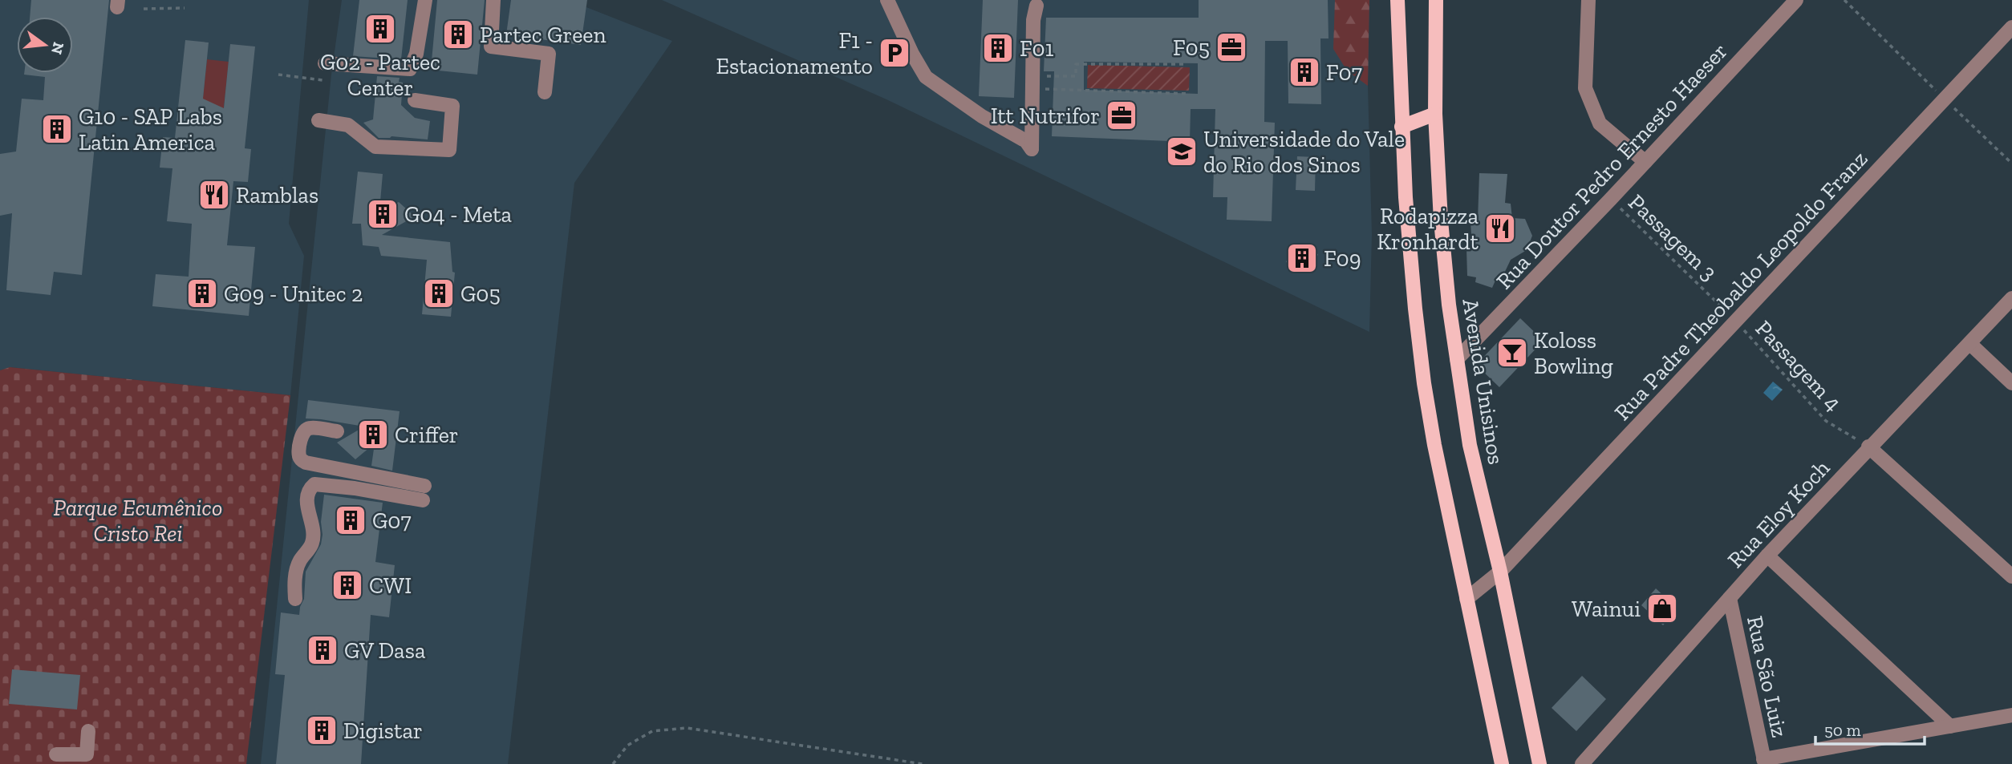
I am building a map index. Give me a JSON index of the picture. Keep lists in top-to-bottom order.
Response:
{
  "streets": {
    "main road": ["Avenida Unisinos"],
    "street": [
      "Rua Doutor Pedro Ernesto Haeser",
      "Rua Padre Theobaldo Leopoldo Franz",
      "Rua Eloy Koch",
      "Rua São Luiz"
    ],
    "path": ["Passagem 3", "Passagem 4"]
  },
  "crossings": [
    ["Rua Doutor Pedro Ernesto Haeser", "Passagem 3"],
    ["Rua Doutor Pedro Ernesto Haeser", "Avenida Unisinos"],
    ["Passagem 3", "Rua Padre Theobaldo Leopoldo Franz"],
    ["Passagem 3", "Passagem 4"],
    ["Rua Padre Theobaldo Leopoldo Franz", "Passagem 4"],
    ["Rua Padre Theobaldo Leopoldo Franz", "Avenida Unisinos"],
    ["Passagem 4", "Rua Eloy Koch"],
    ["Rua Eloy Koch", "Rua São Luiz"]
  ],
  "parks": ["Parque Ecumênico Cristo Rei"],
  "places": {
    "building": [
      "G02 - Partec Center",
      "Partec Green",
      "F01",
      "F07",
      "G10 - SAP Labs Latin America",
      "G04 - Meta",
      "F09",
      "G09 - Unitec 2",
      "G05",
      "Criffer",
      "G07",
      "CWI",
      "GV Dasa",
      "Digistar"
    ],
    "office": ["F05", "Itt Nutrifor"],
    "parking": ["F1 - Estacionamento"],
    "school or university": ["Universidade do Vale do Rio dos Sinos"],
    "restaurant": ["Ramblas", "Rodapizza Kronhardt"],
    "bar": ["Koloss Bowling"],
    "shop": ["Wainui"]
  },
  "scale_bar": "50 m",
  "north": "right"
}
